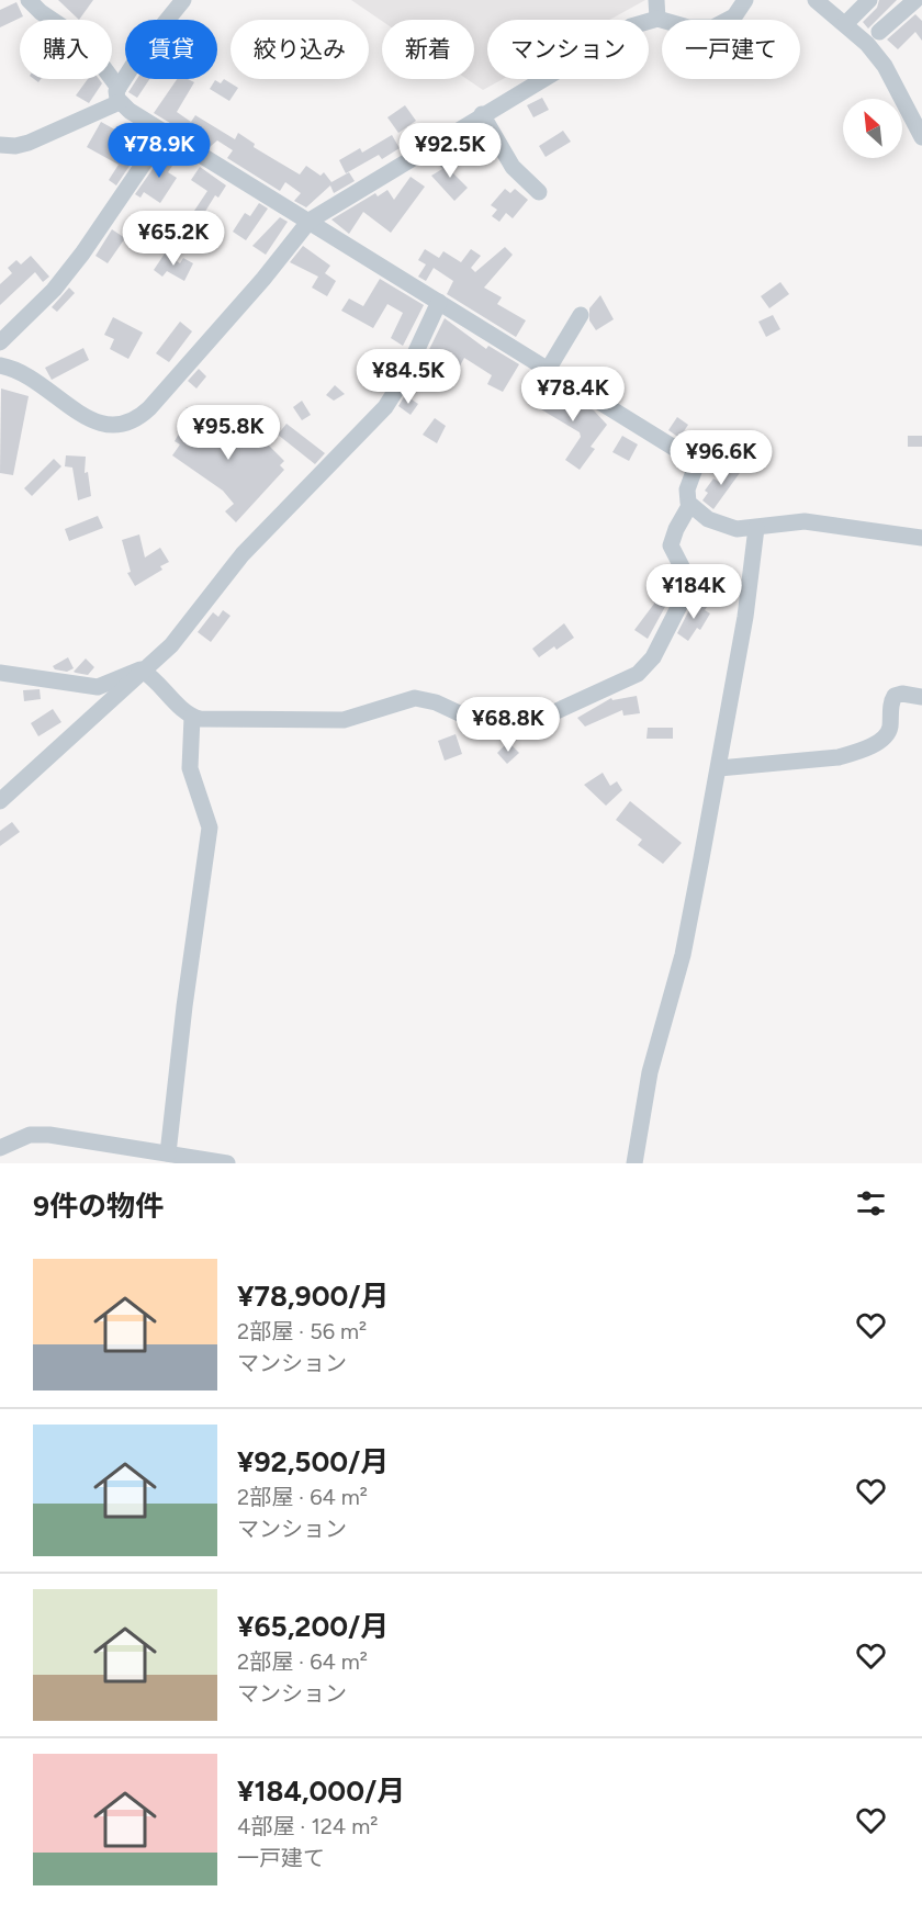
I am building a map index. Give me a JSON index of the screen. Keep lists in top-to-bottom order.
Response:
{
  "north": "top left",
  "page": {
    "chip": [
      "購入",
      "賃貸",
      "絞り込み",
      "新着",
      "マンション",
      "一戸建て"
    ],
    "price": [
      "¥78.9K",
      "¥92.5K",
      "¥65.2K",
      "¥84.5K",
      "¥78.4K",
      "¥95.8K",
      "¥96.6K",
      "¥184K",
      "¥68.8K"
    ],
    "heading": "9件の物件",
    "list": [
      {
        "name": "¥78,900/月",
        "note": "2部屋 · 56 m² · マンション"
      },
      {
        "name": "¥92,500/月",
        "note": "2部屋 · 64 m² · マンション"
      },
      {
        "name": "¥65,200/月",
        "note": "2部屋 · 64 m² · マンション"
      },
      {
        "name": "¥184,000/月",
        "note": "4部屋 · 124 m² · 一戸建て"
      }
    ]
  }
}
